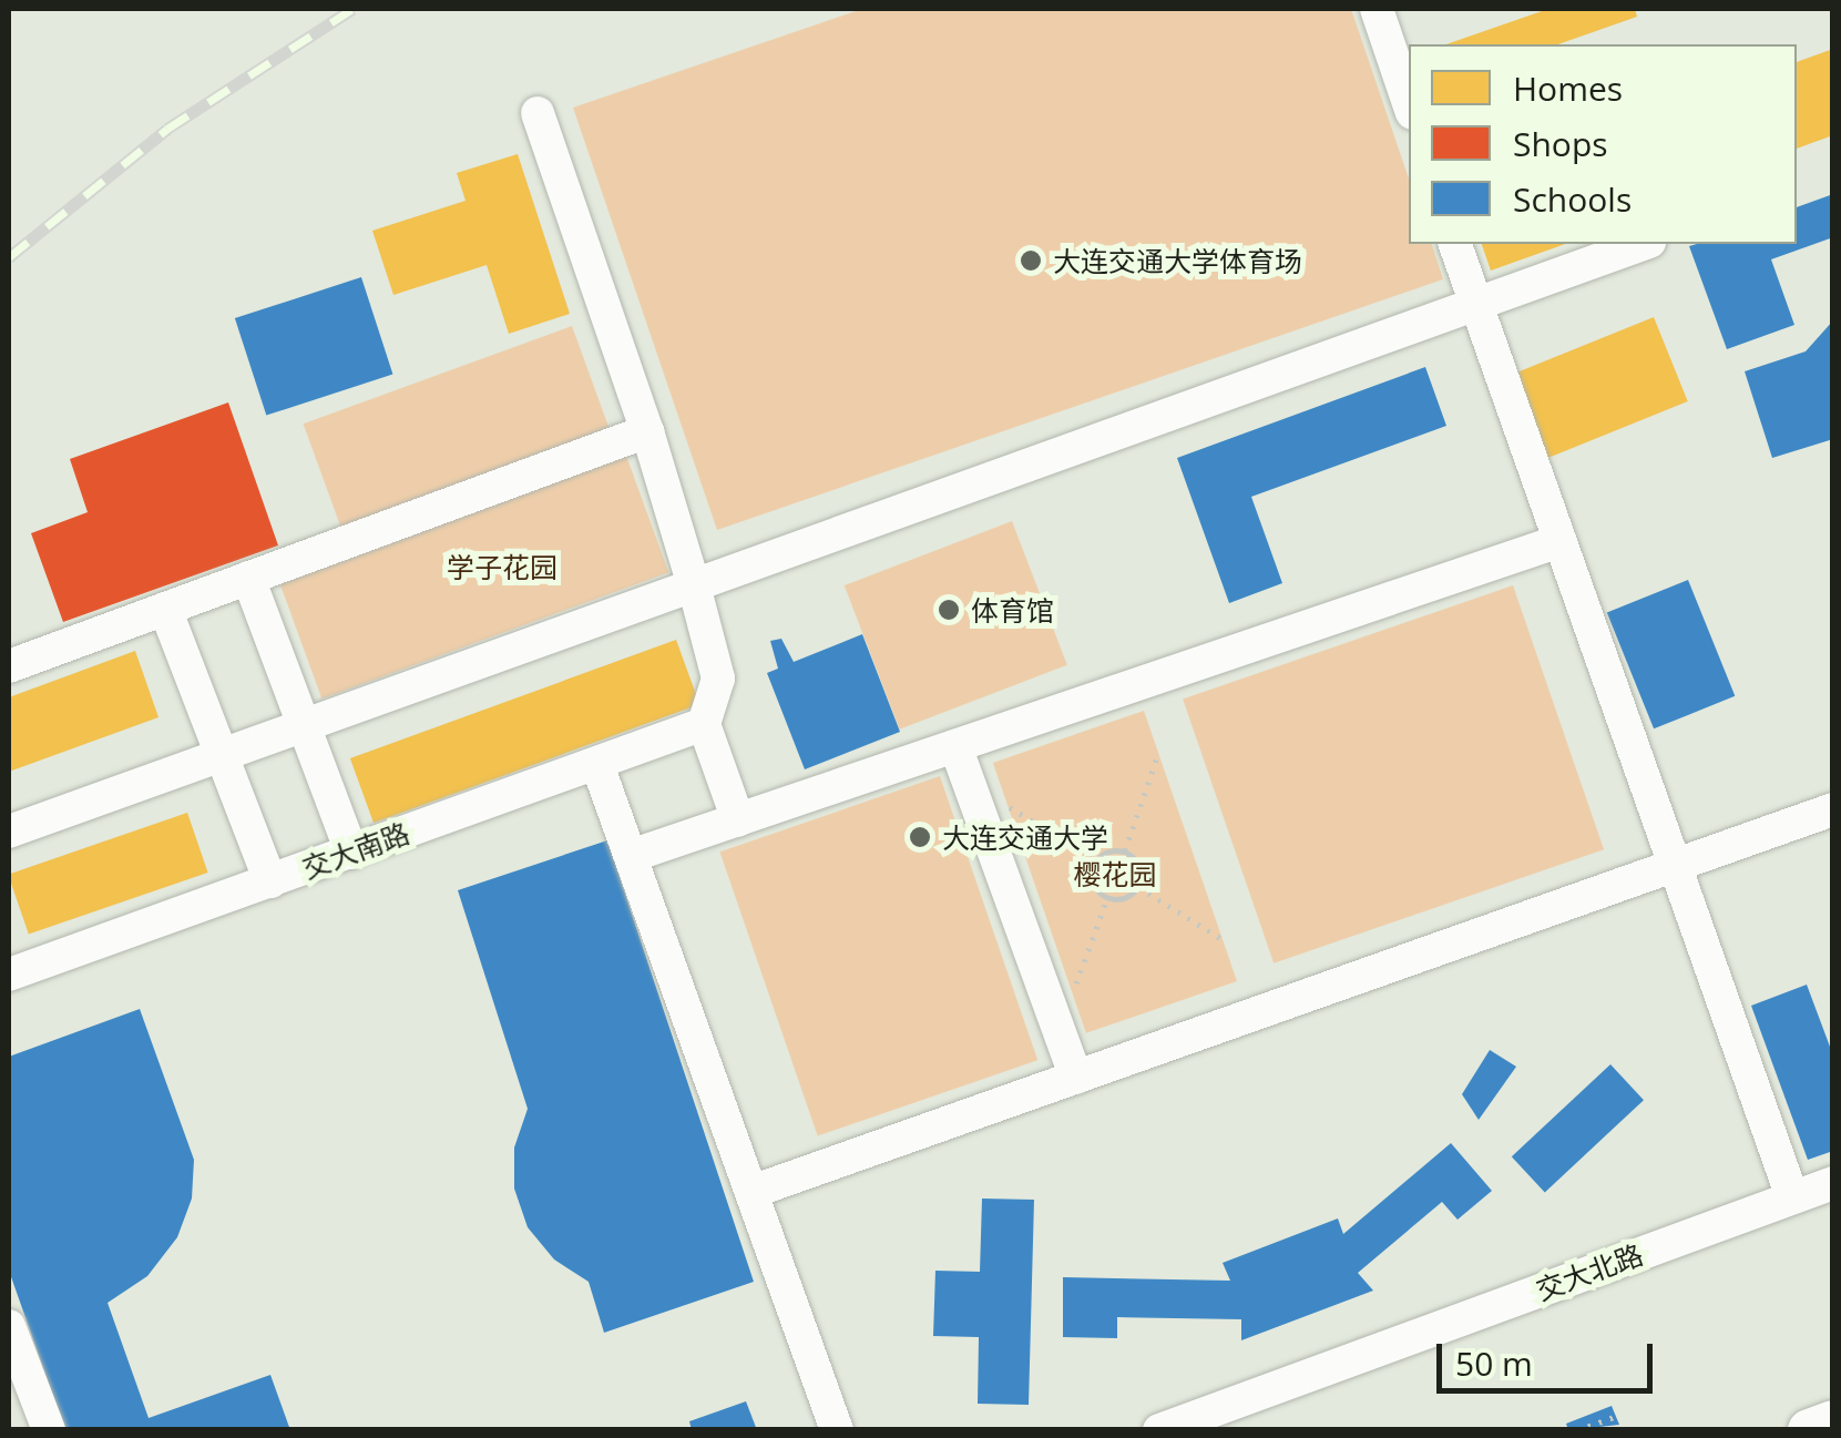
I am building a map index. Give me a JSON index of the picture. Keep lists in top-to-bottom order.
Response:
{
  "streets": {
    "street": ["交大南路", "交大北路"]
  },
  "parks": ["学子花园", "樱花园"],
  "places": ["大连交通大学体育场", "体育馆", "大连交通大学"],
  "legend": ["Homes", "Shops", "Schools"],
  "scale_bar": "50 m"
}
